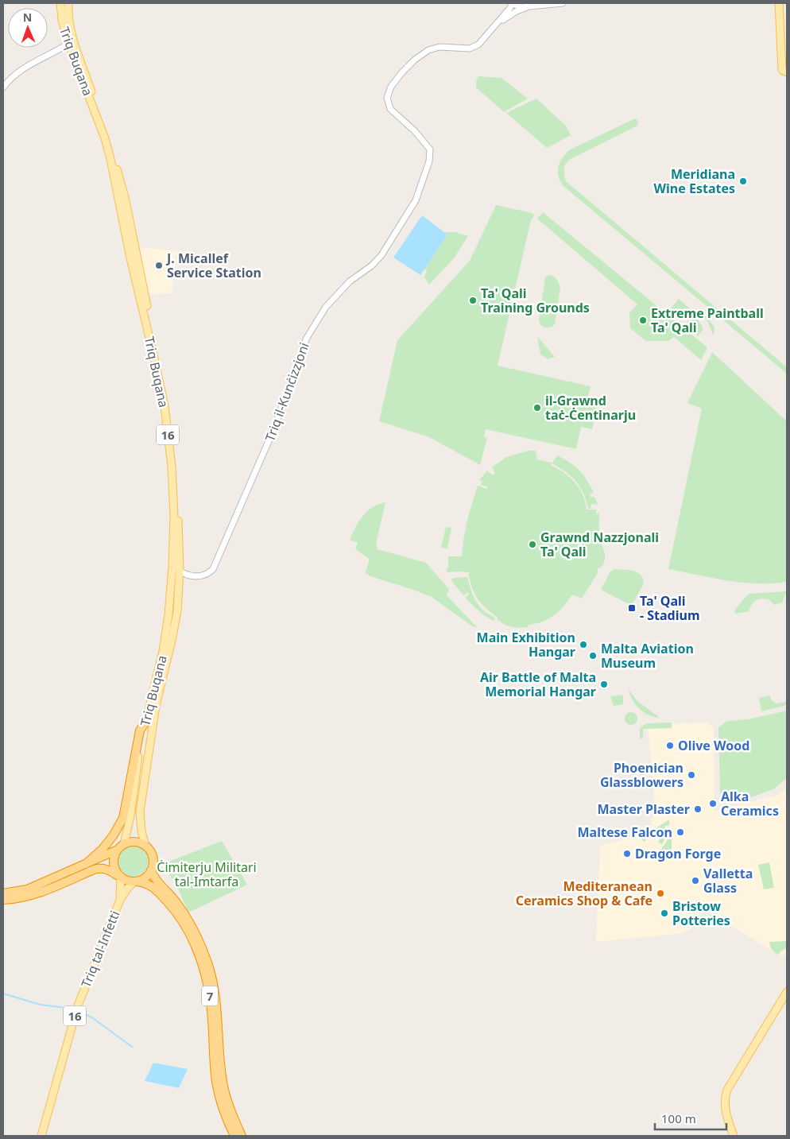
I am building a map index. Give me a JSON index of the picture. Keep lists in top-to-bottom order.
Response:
{
  "streets": {
    "highway": ["7"],
    "main road": ["Triq Buqana", "16", "Triq tal-Infetti"],
    "street": ["Triq il-Kunċizzjoni"]
  },
  "crossings": [
    ["Triq Buqana", "Triq il-Kunċizzjoni"],
    ["Triq Buqana", "Triq tal-Infetti"],
    ["Triq Buqana", "7"],
    ["Triq tal-Infetti", "7"]
  ],
  "parks": ["Ċimiterju Militari tal-Imtarfa"],
  "places": {
    "other": [
      "Meridiana Wine Estates",
      "J. Micallef Service Station",
      "Ta' Qali Training Grounds",
      "Extreme Paintball Ta' Qali",
      "il-Grawnd taċ-Ċentinarju",
      "Grawnd Nazzjonali Ta' Qali",
      "Main Exhibition Hangar",
      "Malta Aviation Museum",
      "Air Battle of Malta Memorial Hangar",
      "Olive Wood",
      "Phoenician Glassblowers",
      "Alka Ceramics",
      "Master Plaster",
      "Maltese Falcon",
      "Dragon Forge",
      "Valletta Glass",
      "Mediteranean Ceramics Shop & Cafe",
      "Bristow Potteries"
    ],
    "transit": ["Ta' Qali - Stadium"]
  },
  "scale_bar": "100 m",
  "north": "top"
}
